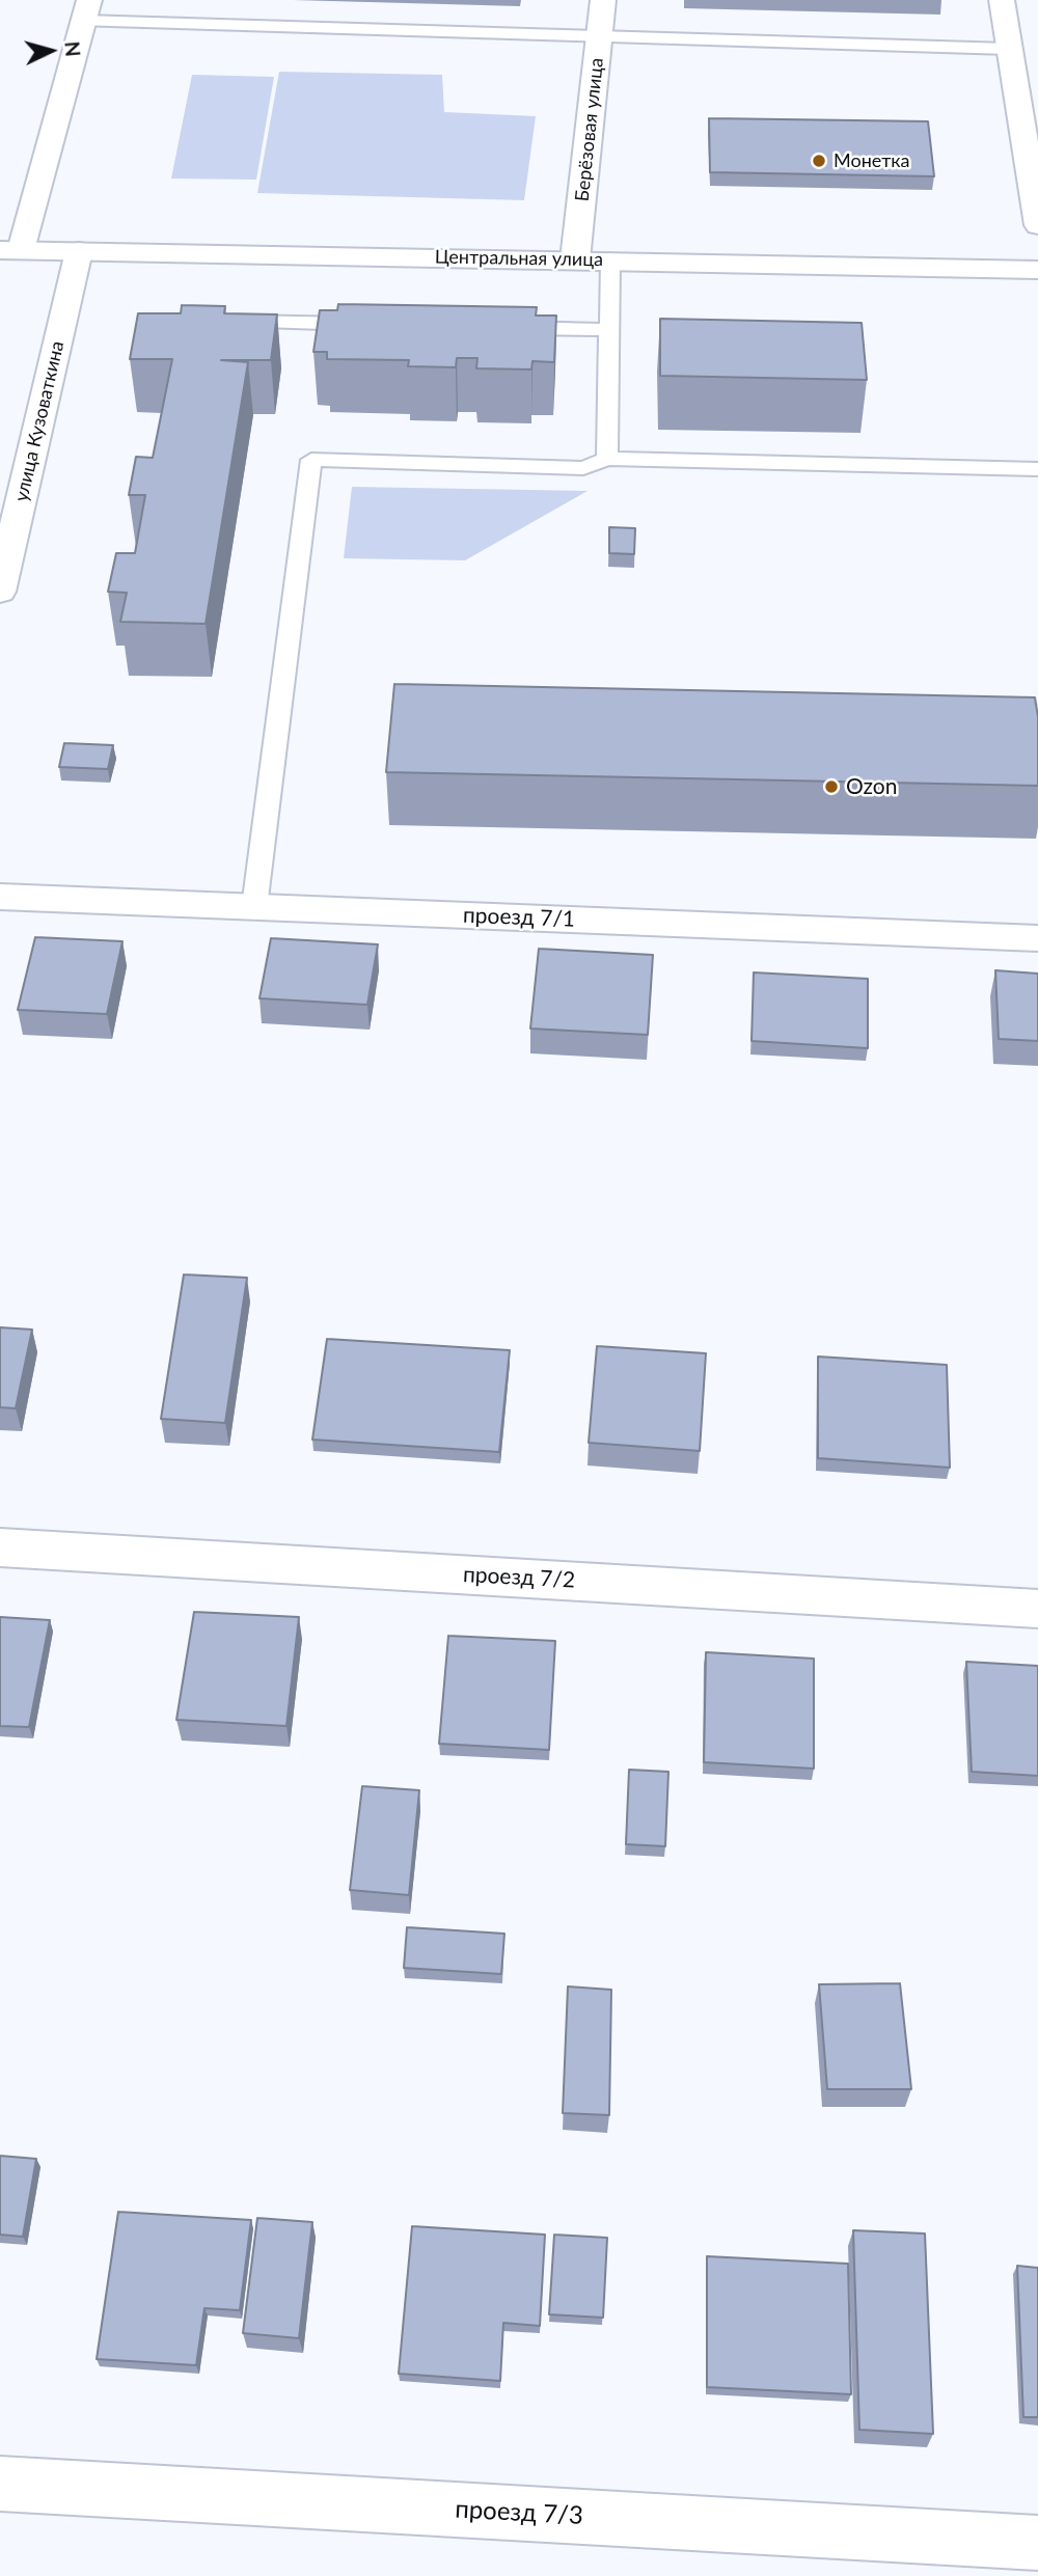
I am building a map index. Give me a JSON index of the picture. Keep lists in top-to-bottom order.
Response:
{
  "streets": {
    "street": [
      "Берёзовая улица",
      "Центральная улица",
      "улица Кузоваткина",
      "проезд 7/1",
      "проезд 7/2",
      "проезд 7/3"
    ]
  },
  "crossings": [
    ["Берёзовая улица", "Центральная улица"],
    ["Центральная улица", "улица Кузоваткина"]
  ],
  "places": ["Монетка", "Ozon"],
  "north": "right"
}
